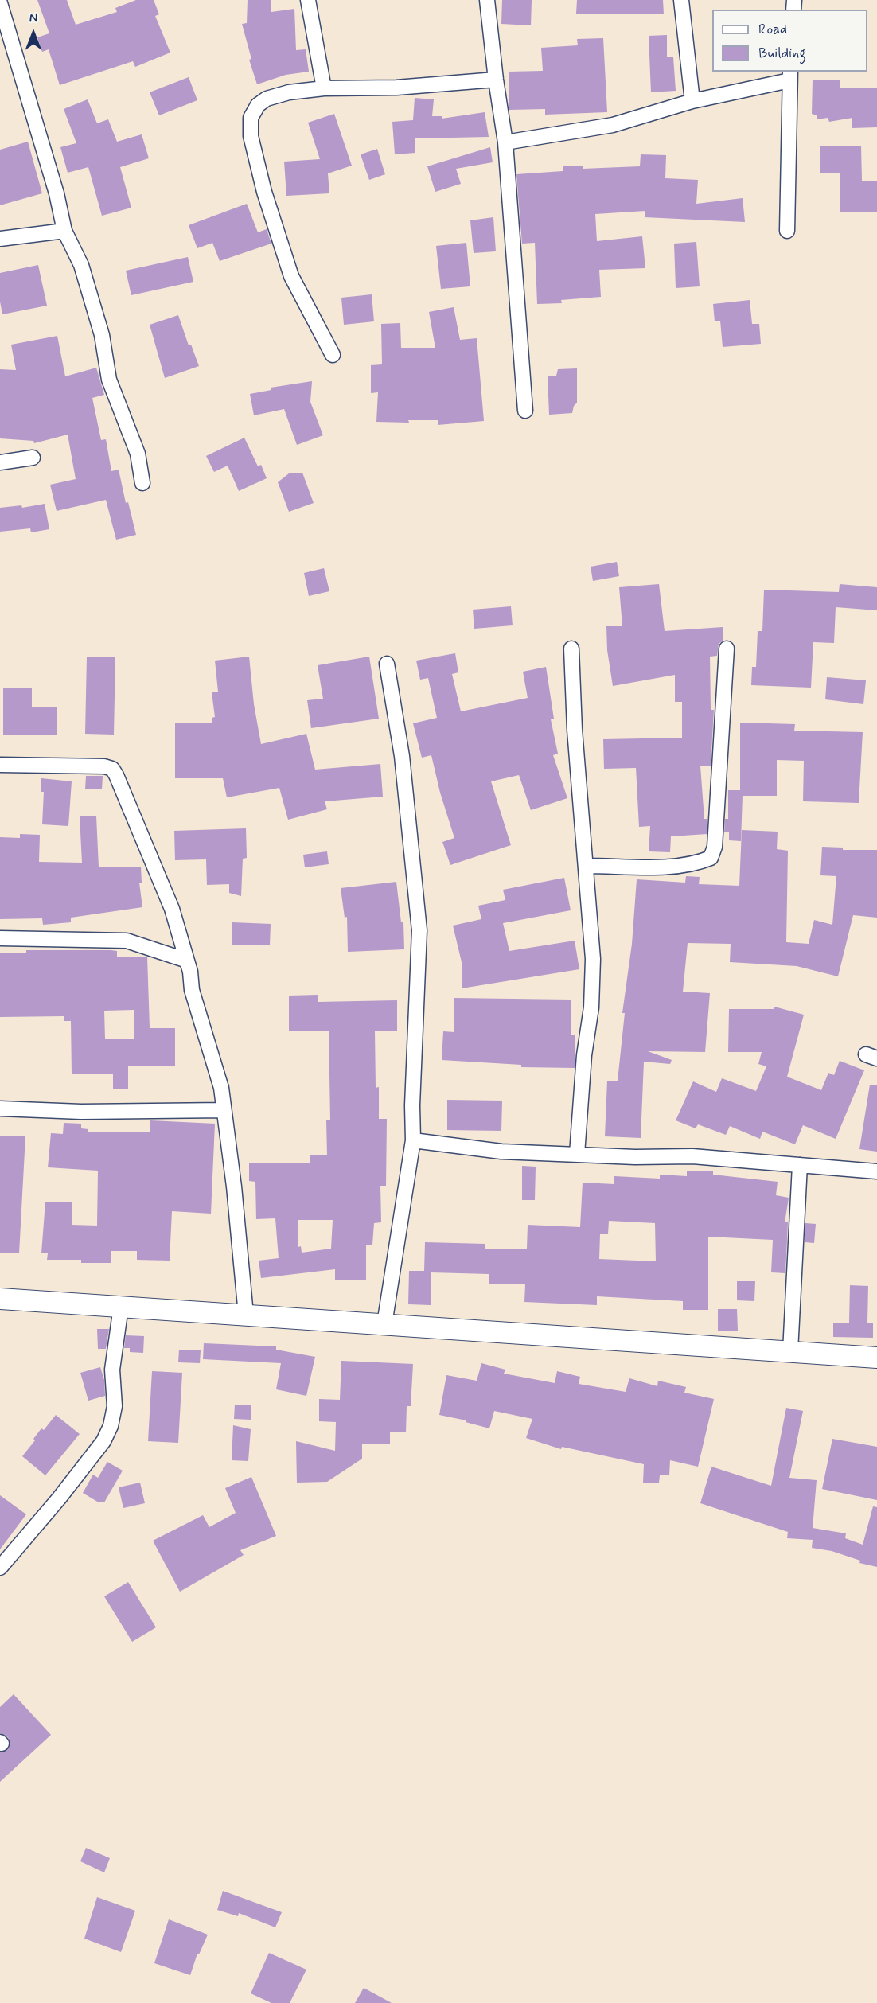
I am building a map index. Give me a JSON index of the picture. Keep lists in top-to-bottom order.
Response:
{
  "legend": ["Road", "Building"],
  "north": "top"
}
